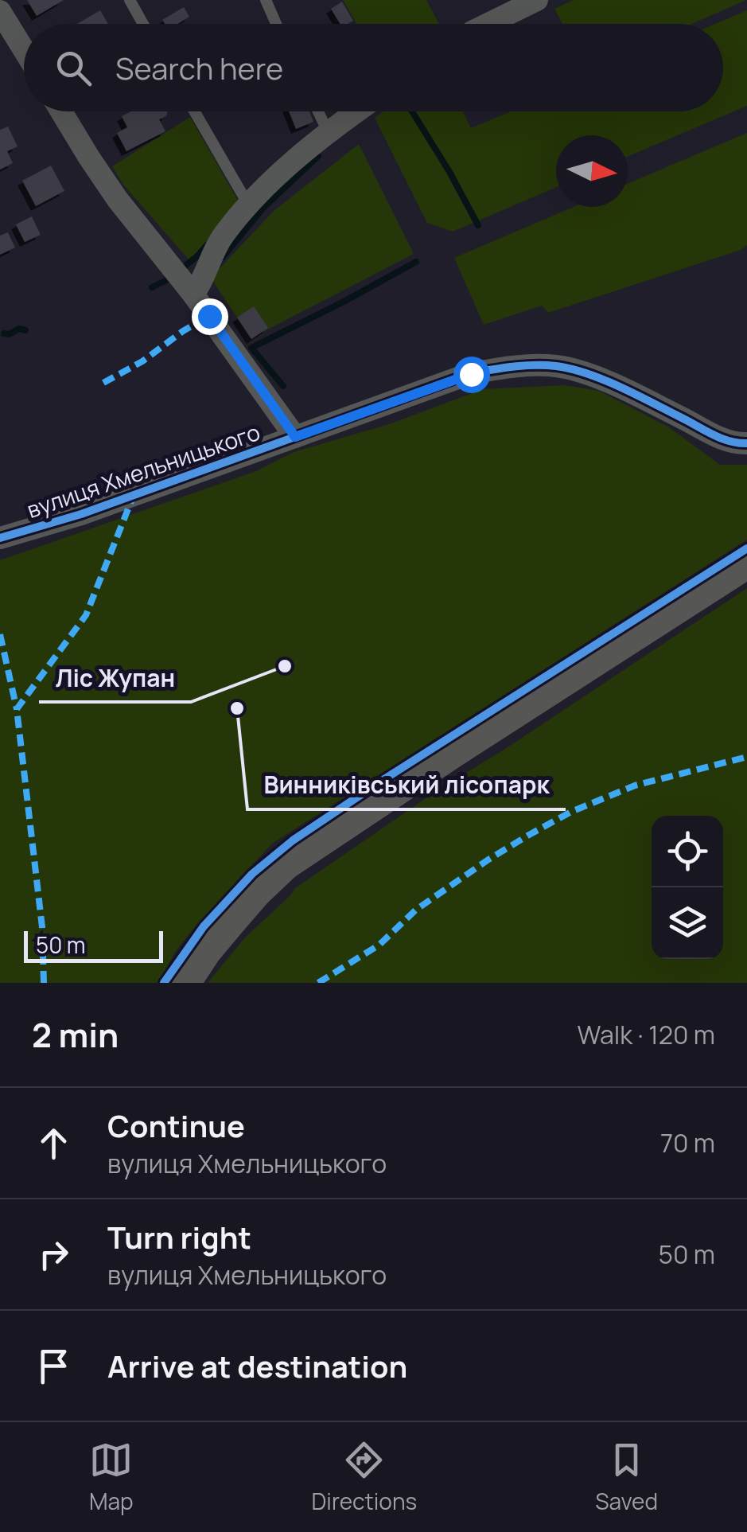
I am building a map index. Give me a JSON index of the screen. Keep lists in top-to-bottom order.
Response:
{
  "streets": {
    "street": ["вулиця Хмельницького"]
  },
  "places": ["Ліс Жупан", "Винниківський лісопарк"],
  "scale_bar": "50 m",
  "north": "right",
  "page": {
    "search": "Search here",
    "scale": "50 m",
    "heading": ["2 min", "Walk · 120 m"],
    "list": [
      ["Continue", "вулиця Хмельницького", "70 m"],
      ["Turn right", "вулиця Хмельницького", "50 m"],
      "Arrive at destination"
    ],
    "nav": ["Map", "Directions", "Saved"]
  }
}
